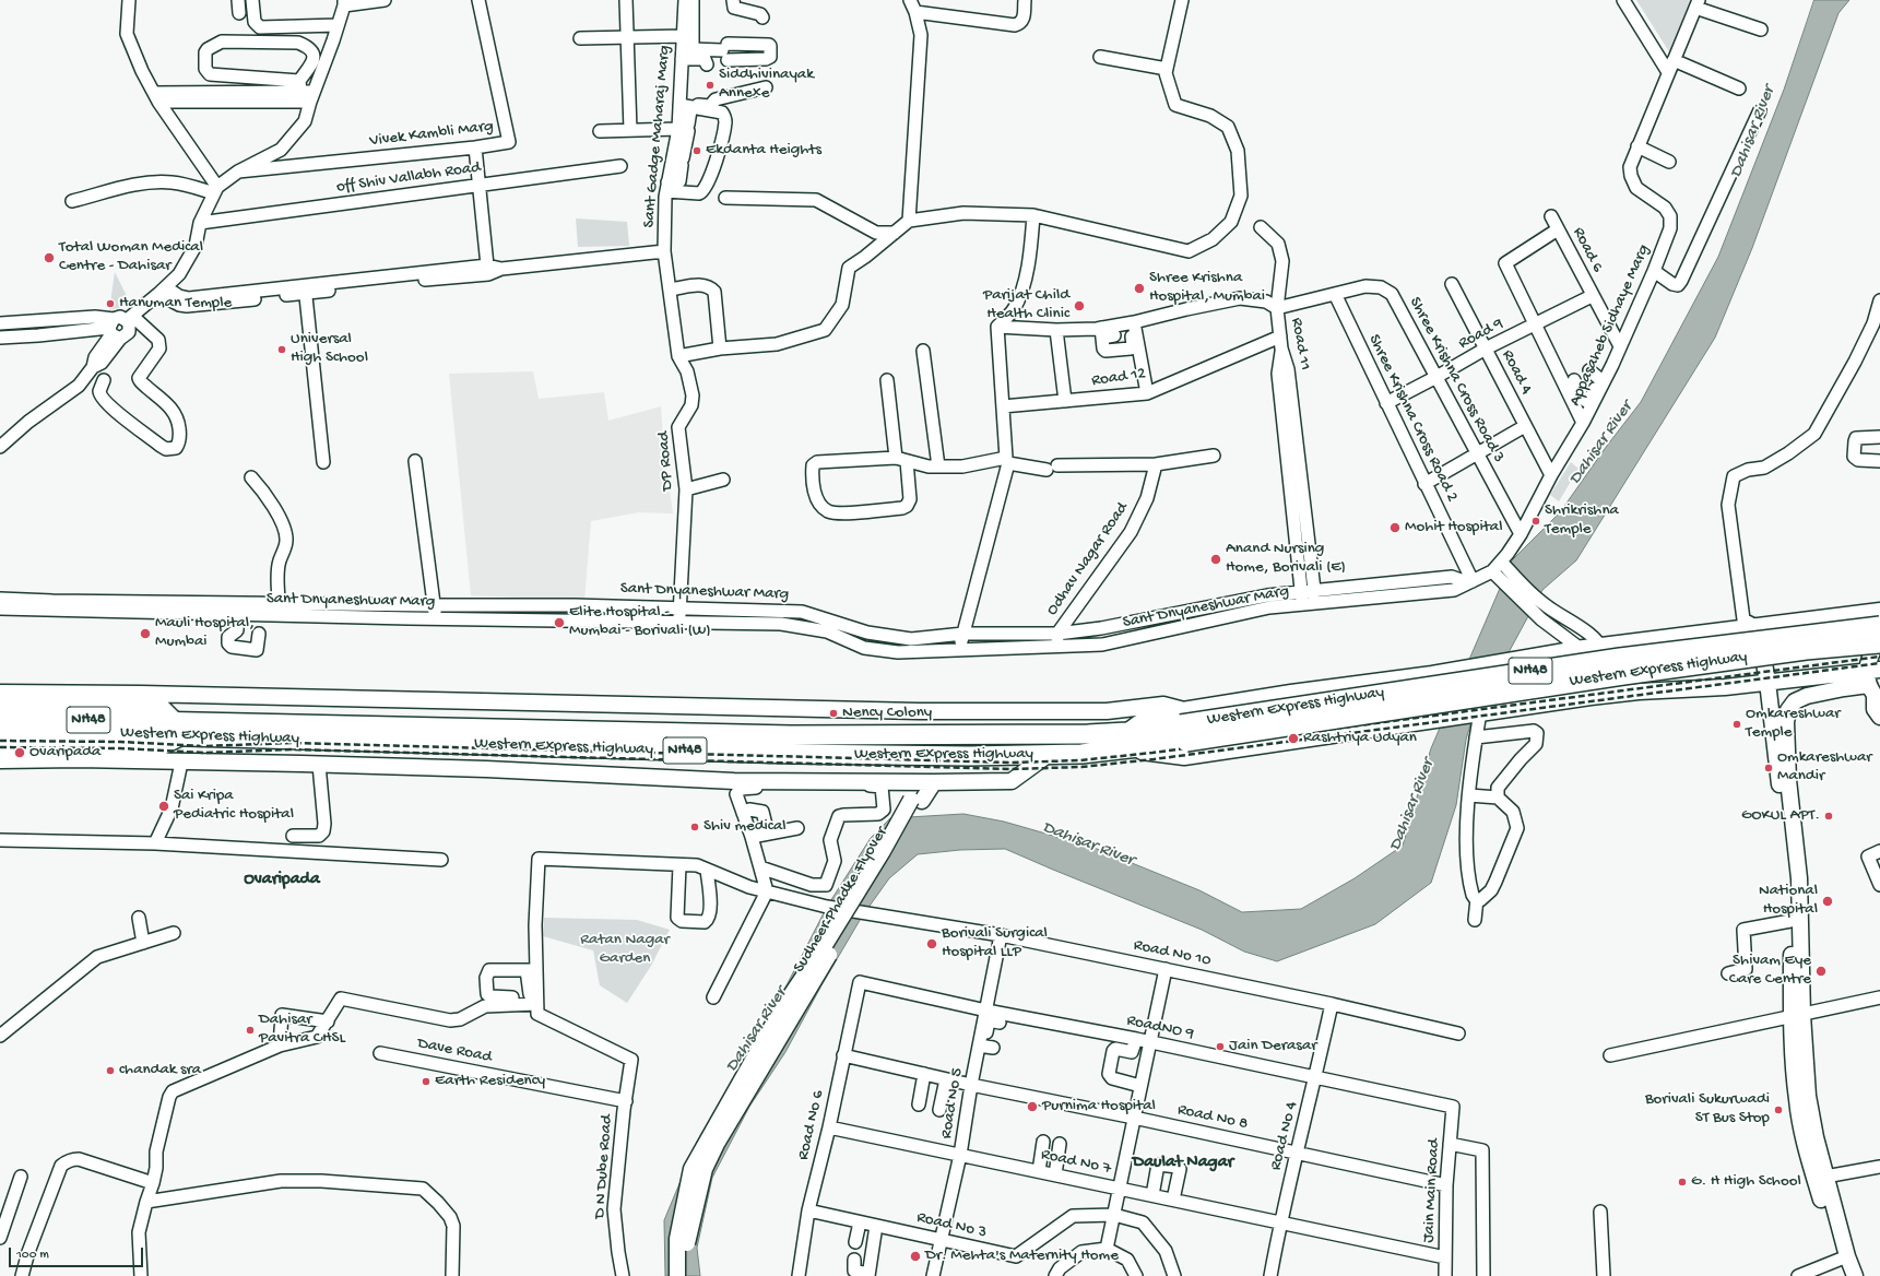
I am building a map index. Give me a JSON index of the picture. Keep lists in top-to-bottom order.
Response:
{
  "streets": {
    "highway": ["Western Express Highway", "NH48"],
    "main road": ["Sudheer Phadke Flyover"],
    "street": [
      "Vivek Kambli Marg",
      "Sant Gadge Maharaj Marg",
      "off Shiv Vallabh Road",
      "Road 6",
      "Appasaheb Sidhaye Marg",
      "Road 9",
      "Road 11",
      "Road 4",
      "Road 12",
      "Shree Krishna Cross Road 3",
      "Shree Krishna Cross Road 2",
      "DP Road",
      "Odhav Nagar Road",
      "Sant Dnyaneshwar Marg",
      "Road No 10",
      "RoadNO 9",
      "Dave Road",
      "Road No 5",
      "Road No 8",
      "Road No 6",
      "Road No 4",
      "Road No 7",
      "D N Dube Road",
      "Jain Main Road",
      "Road No 3"
    ]
  },
  "crossings": [
    ["Sant Gadge Maharaj Marg", "DP Road"],
    ["Road 6", "Appasaheb Sidhaye Marg"],
    ["Road 6", "Road 9"],
    ["Appasaheb Sidhaye Marg", "Road 4"],
    ["Appasaheb Sidhaye Marg", "Shree Krishna Cross Road 3"],
    ["Appasaheb Sidhaye Marg", "Shree Krishna Cross Road 2"],
    ["Appasaheb Sidhaye Marg", "Sant Dnyaneshwar Marg"],
    ["Road 9", "Road 4"],
    ["Road 9", "Shree Krishna Cross Road 3"],
    ["Road 9", "Shree Krishna Cross Road 2"],
    ["Road 11", "Road 12"],
    ["Road 11", "Shree Krishna Cross Road 3"],
    ["Road 11", "Sant Dnyaneshwar Marg"],
    ["Shree Krishna Cross Road 3", "Shree Krishna Cross Road 2"],
    ["Shree Krishna Cross Road 2", "Sant Dnyaneshwar Marg"],
    ["DP Road", "Sant Dnyaneshwar Marg"],
    ["Odhav Nagar Road", "Sant Dnyaneshwar Marg"],
    ["Road No 10", "Road No 5"],
    ["Road No 10", "Road No 4"],
    ["Road No 10", "D N Dube Road"],
    ["RoadNO 9", "Road No 5"],
    ["RoadNO 9", "Road No 6"],
    ["RoadNO 9", "Road No 4"],
    ["RoadNO 9", "Jain Main Road"],
    ["Dave Road", "D N Dube Road"],
    ["Road No 5", "Road No 8"],
    ["Road No 5", "Road No 7"],
    ["Road No 5", "Road No 3"],
    ["Road No 8", "Road No 6"],
    ["Road No 8", "Road No 4"],
    ["Road No 8", "Jain Main Road"],
    ["Road No 6", "Road No 7"],
    ["Road No 6", "Road No 3"],
    ["Road No 4", "Road No 7"],
    ["Road No 7", "Jain Main Road"]
  ],
  "districts": ["Ovaripada", "Daulat Nagar"],
  "water": ["Dahisar River"],
  "parks": ["Ratan Nagar Garden"],
  "places": [
    "Siddhivinayak Annexe",
    "Ekdanta Heights",
    "Total Woman Medical Centre - Dahisar",
    "Shree Krishna Hospital, Mumbai",
    "Hanuman Temple",
    "Parijat Child Health Clinic",
    "Universal High School",
    "Shrikrishna Temple",
    "Mohit Hospital",
    "Anand Nursing Home, Borivali (E)",
    "Elite Hospital - Mumbai - Borivali (W)",
    "Mauli Hospital, Mumbai",
    "Nency Colony",
    "Omkareshwar Temple",
    "Rashtriya Udyan",
    "Ovaripada",
    "Omkareshwar Mandir",
    "Sai Kripa Pediatric Hospital",
    "GOKUL APT.",
    "Shiv medical",
    "National Hospital",
    "Borivali Surgical Hospital LLP",
    "Shivam Eye Care Centre",
    "Dahisar Pavitra CHSL",
    "Jain Derasar",
    "chandak sra",
    "Earth Residency",
    "Purnima Hospital",
    "Borivali Sukurwadi ST Bus Stop",
    "G. H High School",
    "Dr. Mehta's Maternity Home"
  ],
  "scale_bar": "100 m"
}
